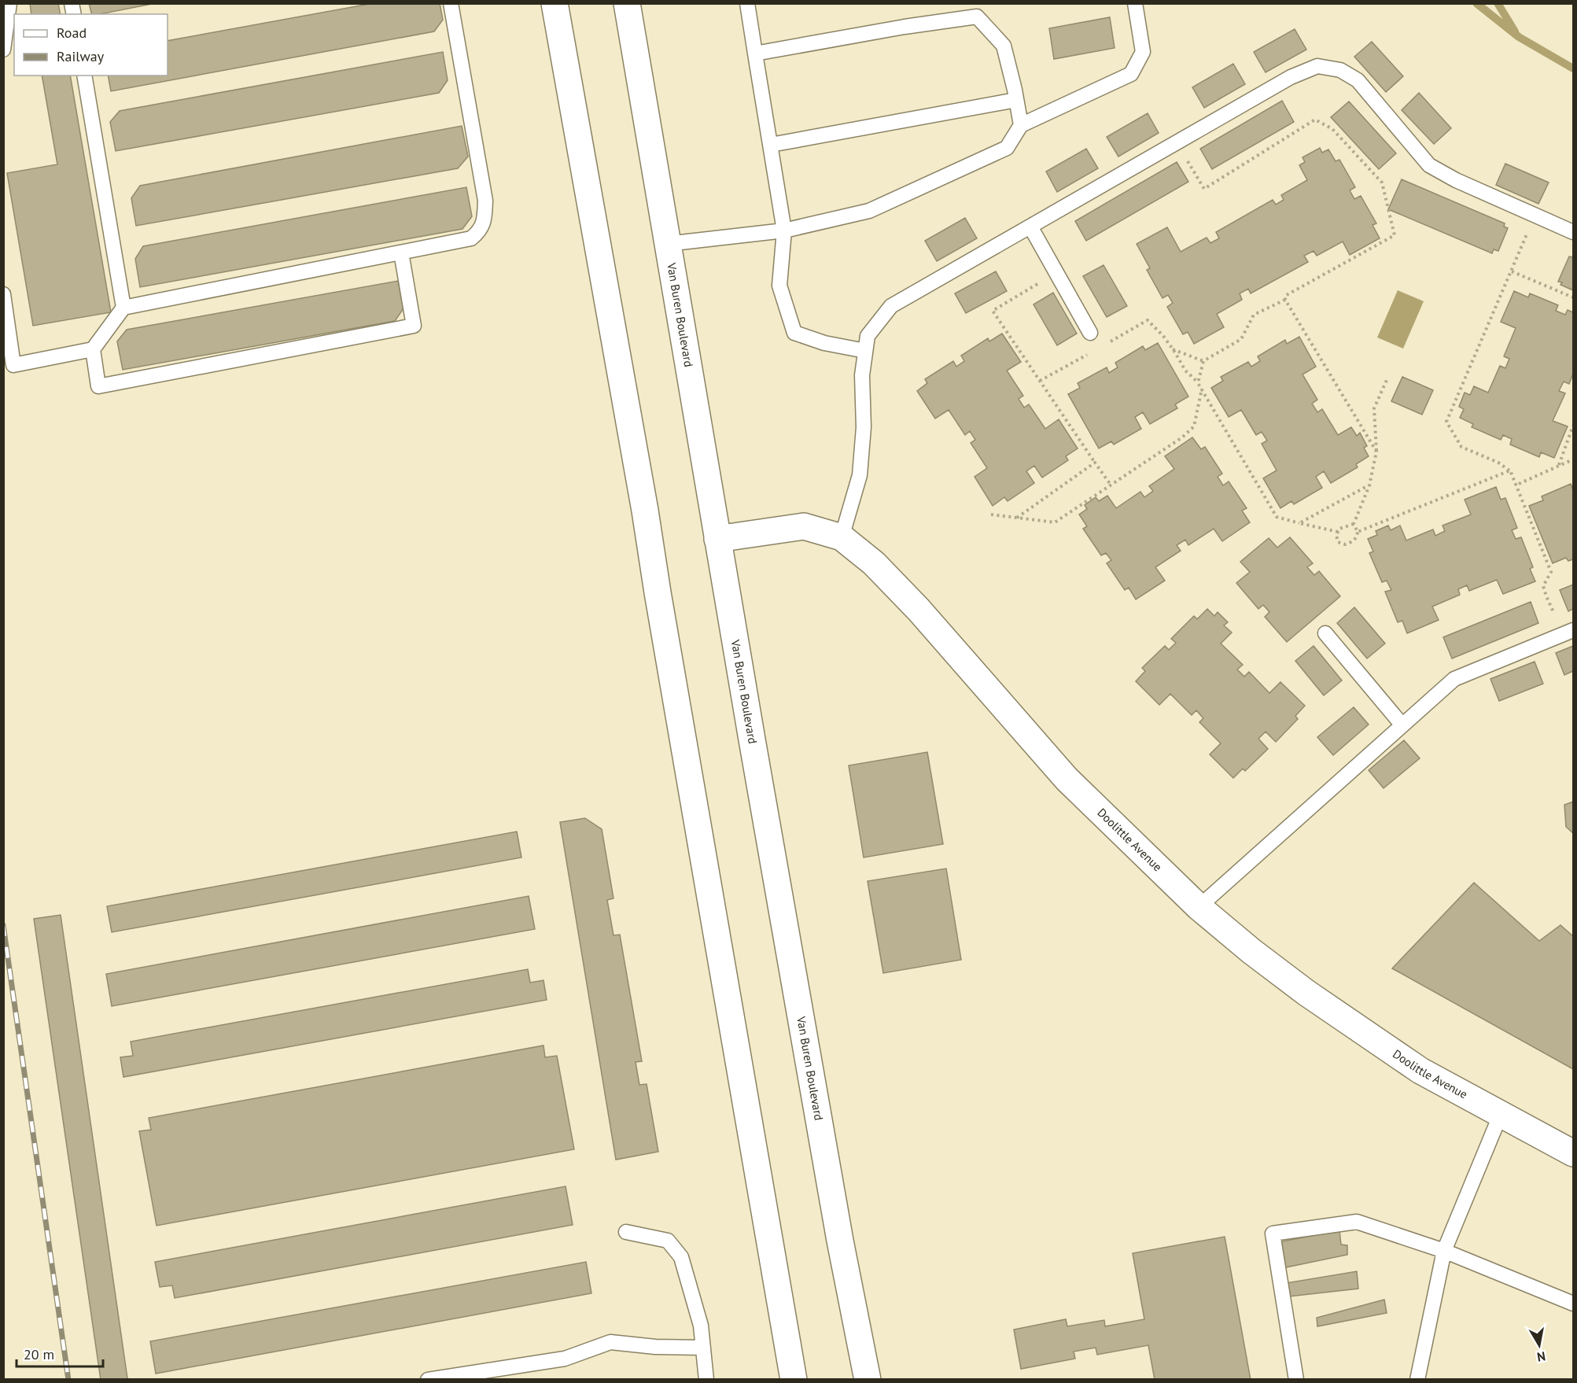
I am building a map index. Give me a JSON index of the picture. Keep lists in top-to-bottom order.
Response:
{
  "streets": {
    "main road": ["Van Buren Boulevard", "Doolittle Avenue"]
  },
  "crossings": [
    ["Van Buren Boulevard", "Doolittle Avenue"]
  ],
  "legend": ["Road", "Railway"],
  "scale_bar": "20 m",
  "north": "bottom"
}
